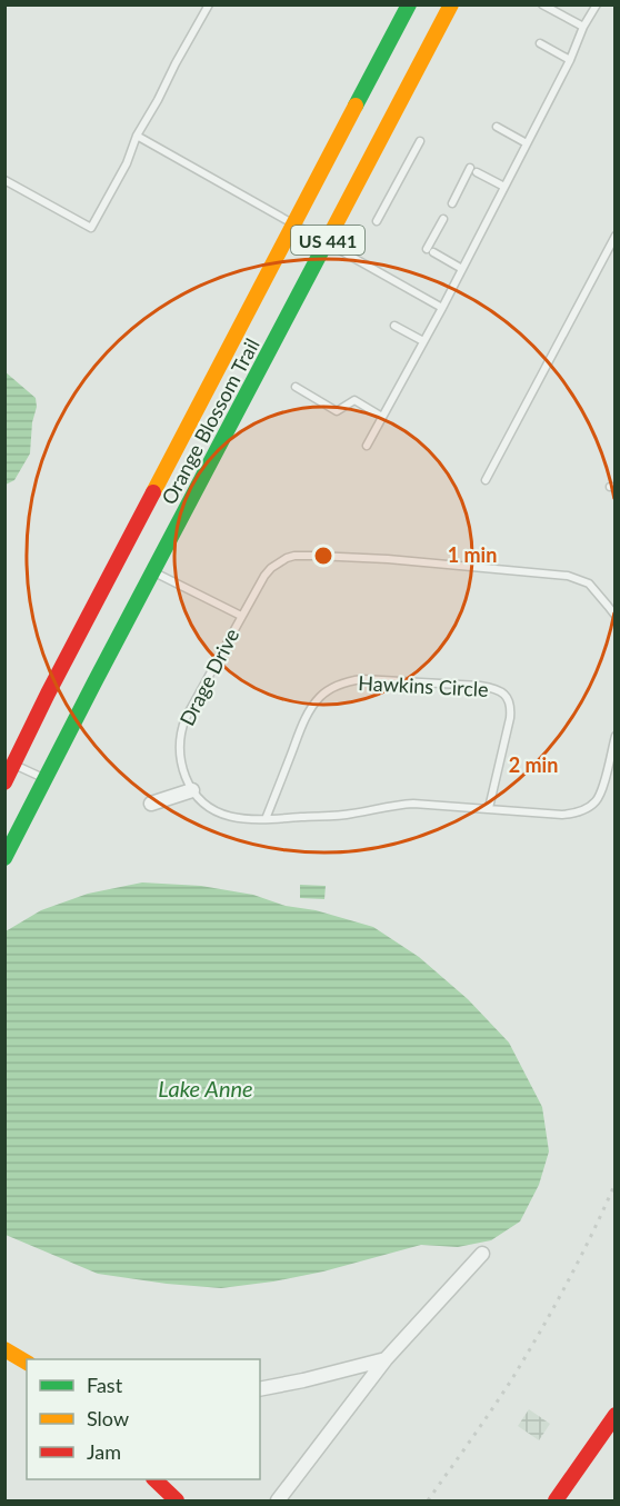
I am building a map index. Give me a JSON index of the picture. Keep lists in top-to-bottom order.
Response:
{
  "streets": {
    "main road": ["US 441", "Orange Blossom Trail"],
    "lane": ["Drage Drive", "Hawkins Circle"]
  },
  "crossings": [
    ["Drage Drive", "Hawkins Circle"]
  ],
  "water": ["Lake Anne"],
  "legend": ["Fast", "Slow", "Jam"],
  "rings": ["1 min", "2 min"]
}
